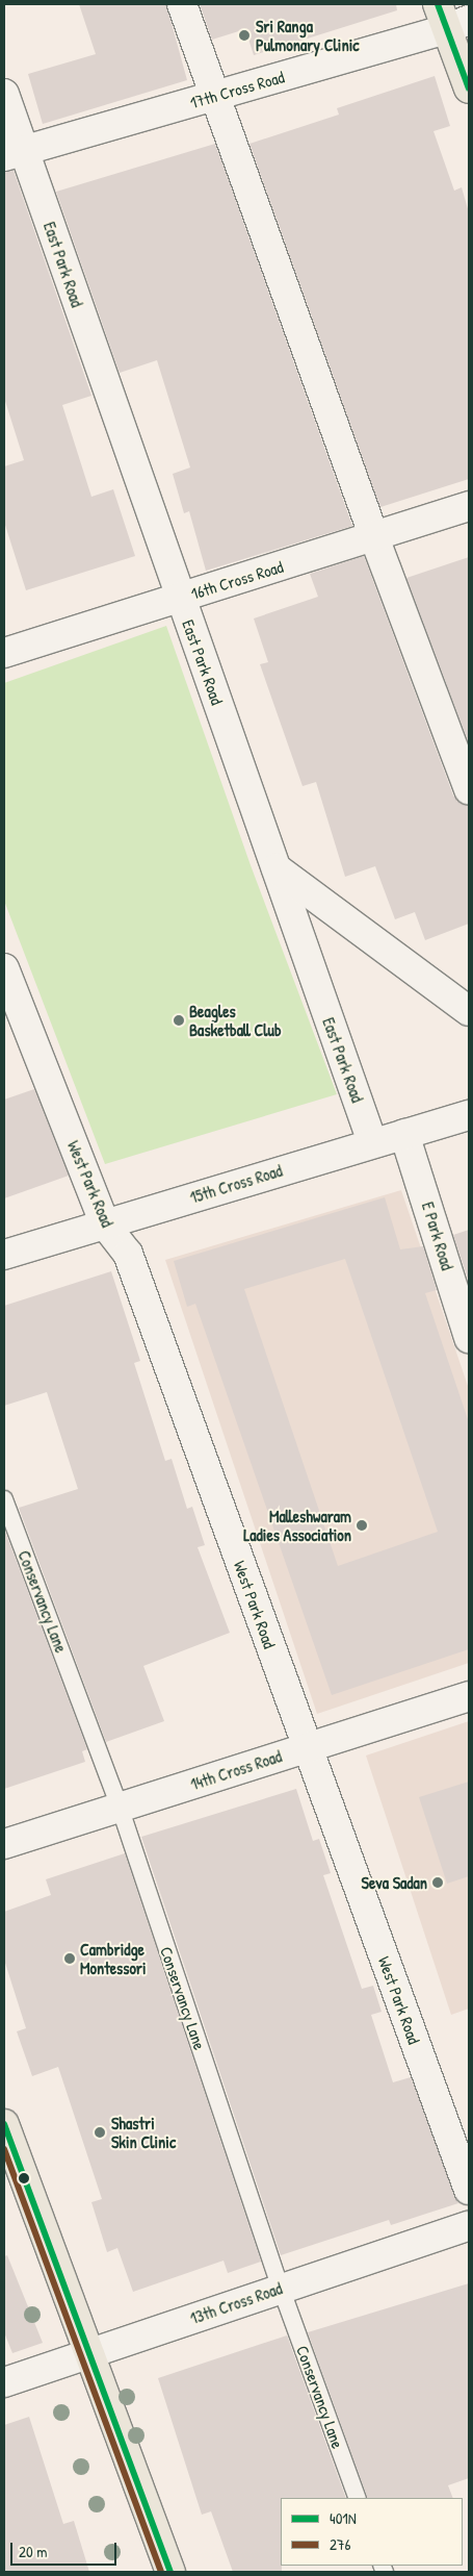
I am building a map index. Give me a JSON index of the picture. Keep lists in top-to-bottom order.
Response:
{
  "streets": {
    "street": [
      "17th Cross Road",
      "East Park Road",
      "16th Cross Road",
      "West Park Road",
      "15th Cross Road",
      "E Park Road",
      "14th Cross Road",
      "13th Cross Road"
    ],
    "lane": ["Conservancy Lane"]
  },
  "crossings": [
    ["17th Cross Road", "East Park Road"],
    ["East Park Road", "16th Cross Road"],
    ["East Park Road", "15th Cross Road"],
    ["West Park Road", "15th Cross Road"],
    ["West Park Road", "14th Cross Road"],
    ["15th Cross Road", "E Park Road"],
    ["Conservancy Lane", "14th Cross Road"],
    ["Conservancy Lane", "13th Cross Road"]
  ],
  "places": [
    "Sri Ranga Pulmonary Clinic",
    "Beagles Basketball Club",
    "Malleshwaram Ladies Association",
    "Seva Sadan",
    "Cambridge Montessori",
    "Shastri Skin Clinic"
  ],
  "lines": ["transit line 401N", "transit line 276"],
  "legend": ["401N", "276"],
  "scale_bar": "20 m"
}
